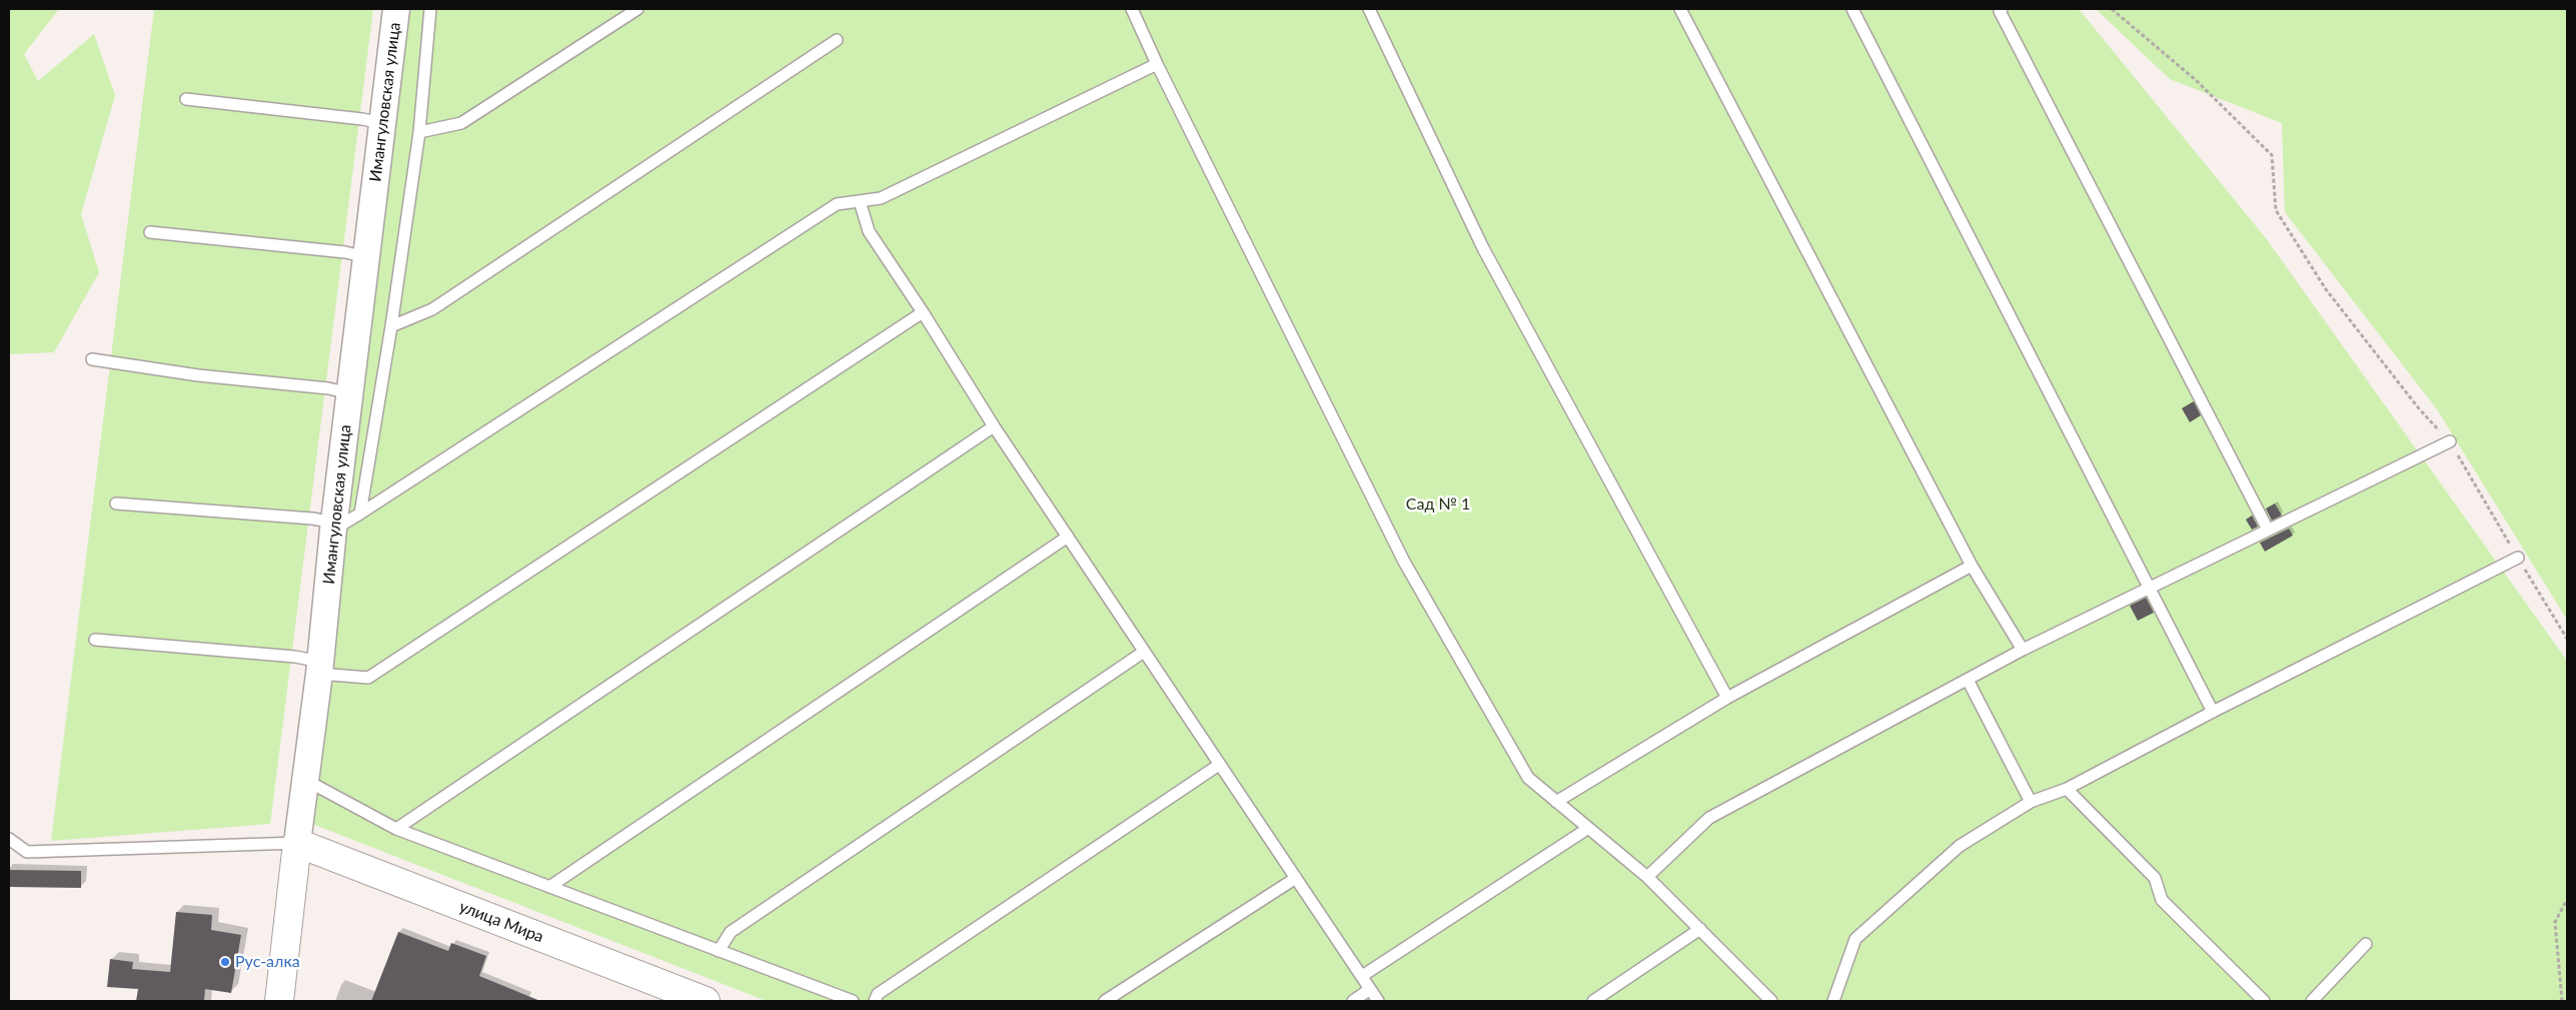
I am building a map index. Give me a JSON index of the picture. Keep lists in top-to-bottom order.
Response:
{
  "streets": {
    "main road": ["Имангуловская улица", "улица Мира"]
  },
  "crossings": [
    ["Имангуловская улица", "улица Мира"]
  ],
  "parks": ["Сад № 1"],
  "places": ["Рус-алка"]
}
